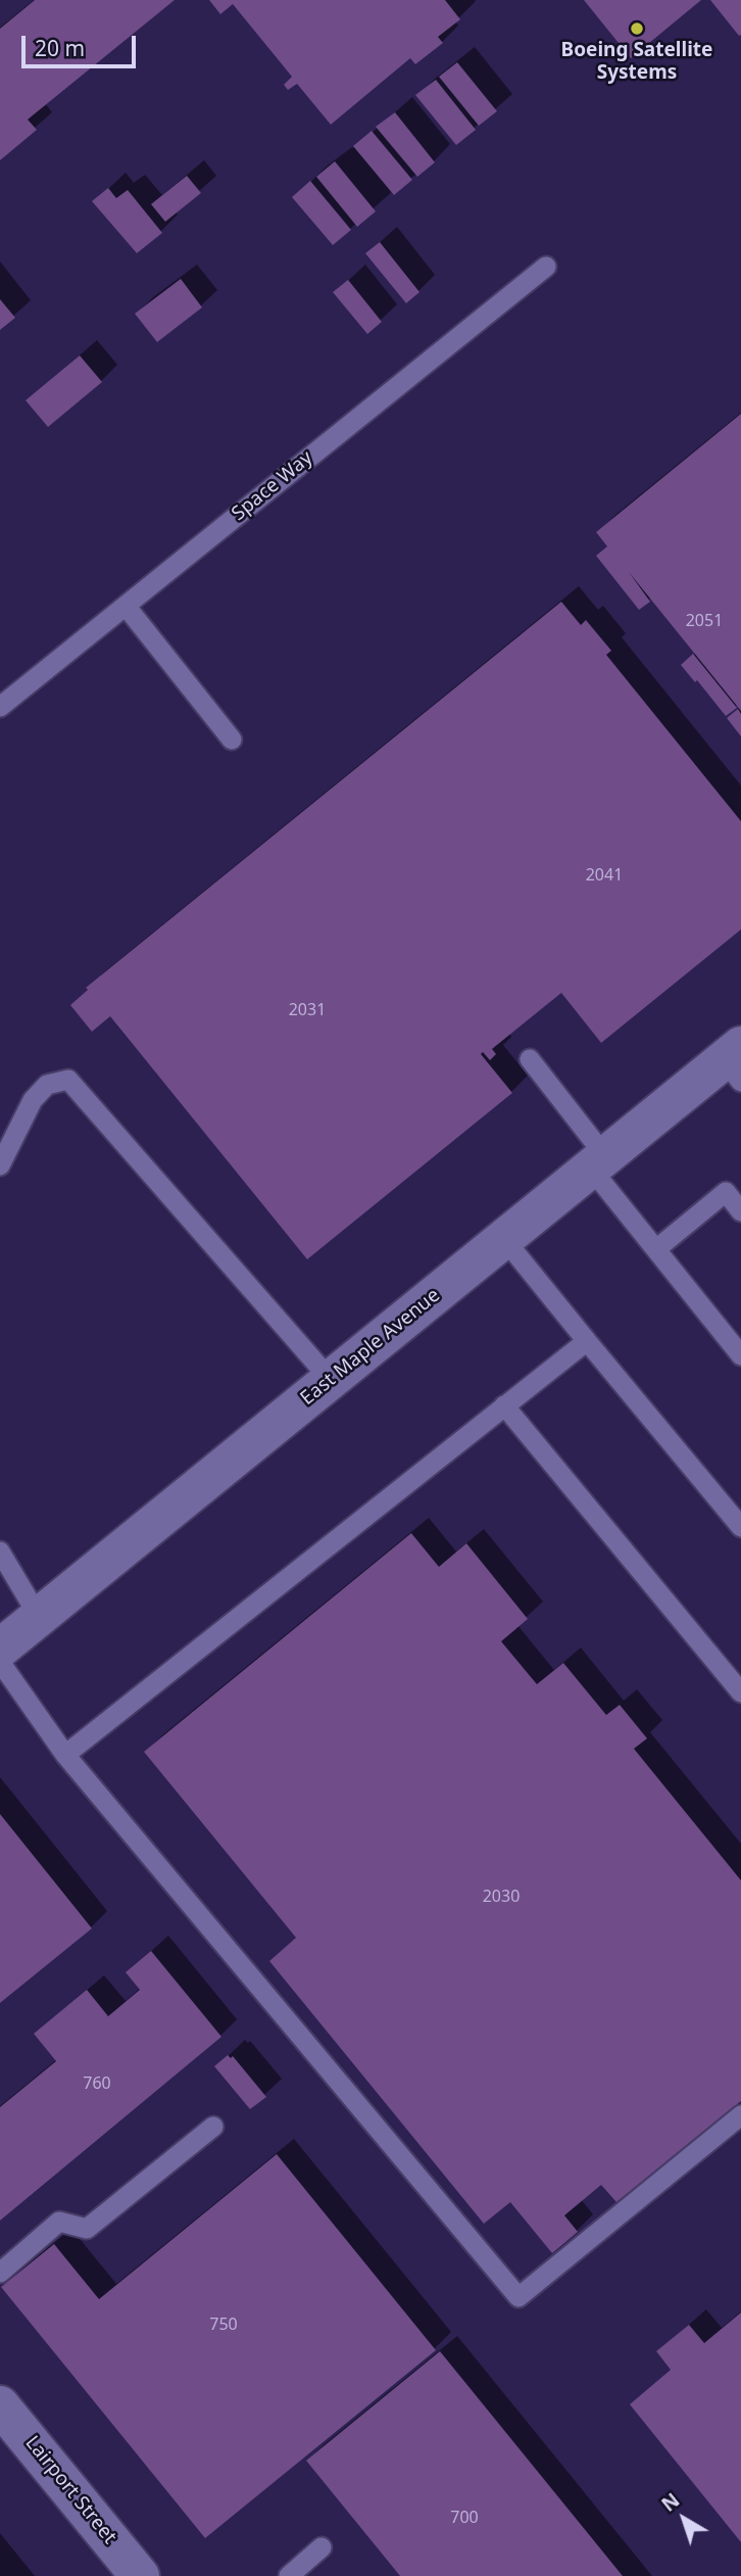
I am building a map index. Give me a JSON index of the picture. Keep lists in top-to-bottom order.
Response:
{
  "streets": {
    "street": ["East Maple Avenue", "Lairport Street"],
    "lane": ["Space Way"]
  },
  "places": ["Boeing Satellite Systems"],
  "house_numbers": [
    "2051",
    "2041",
    "2031",
    "2030",
    "760",
    "750",
    "700"
  ],
  "scale_bar": "20 m",
  "north": "top left"
}
